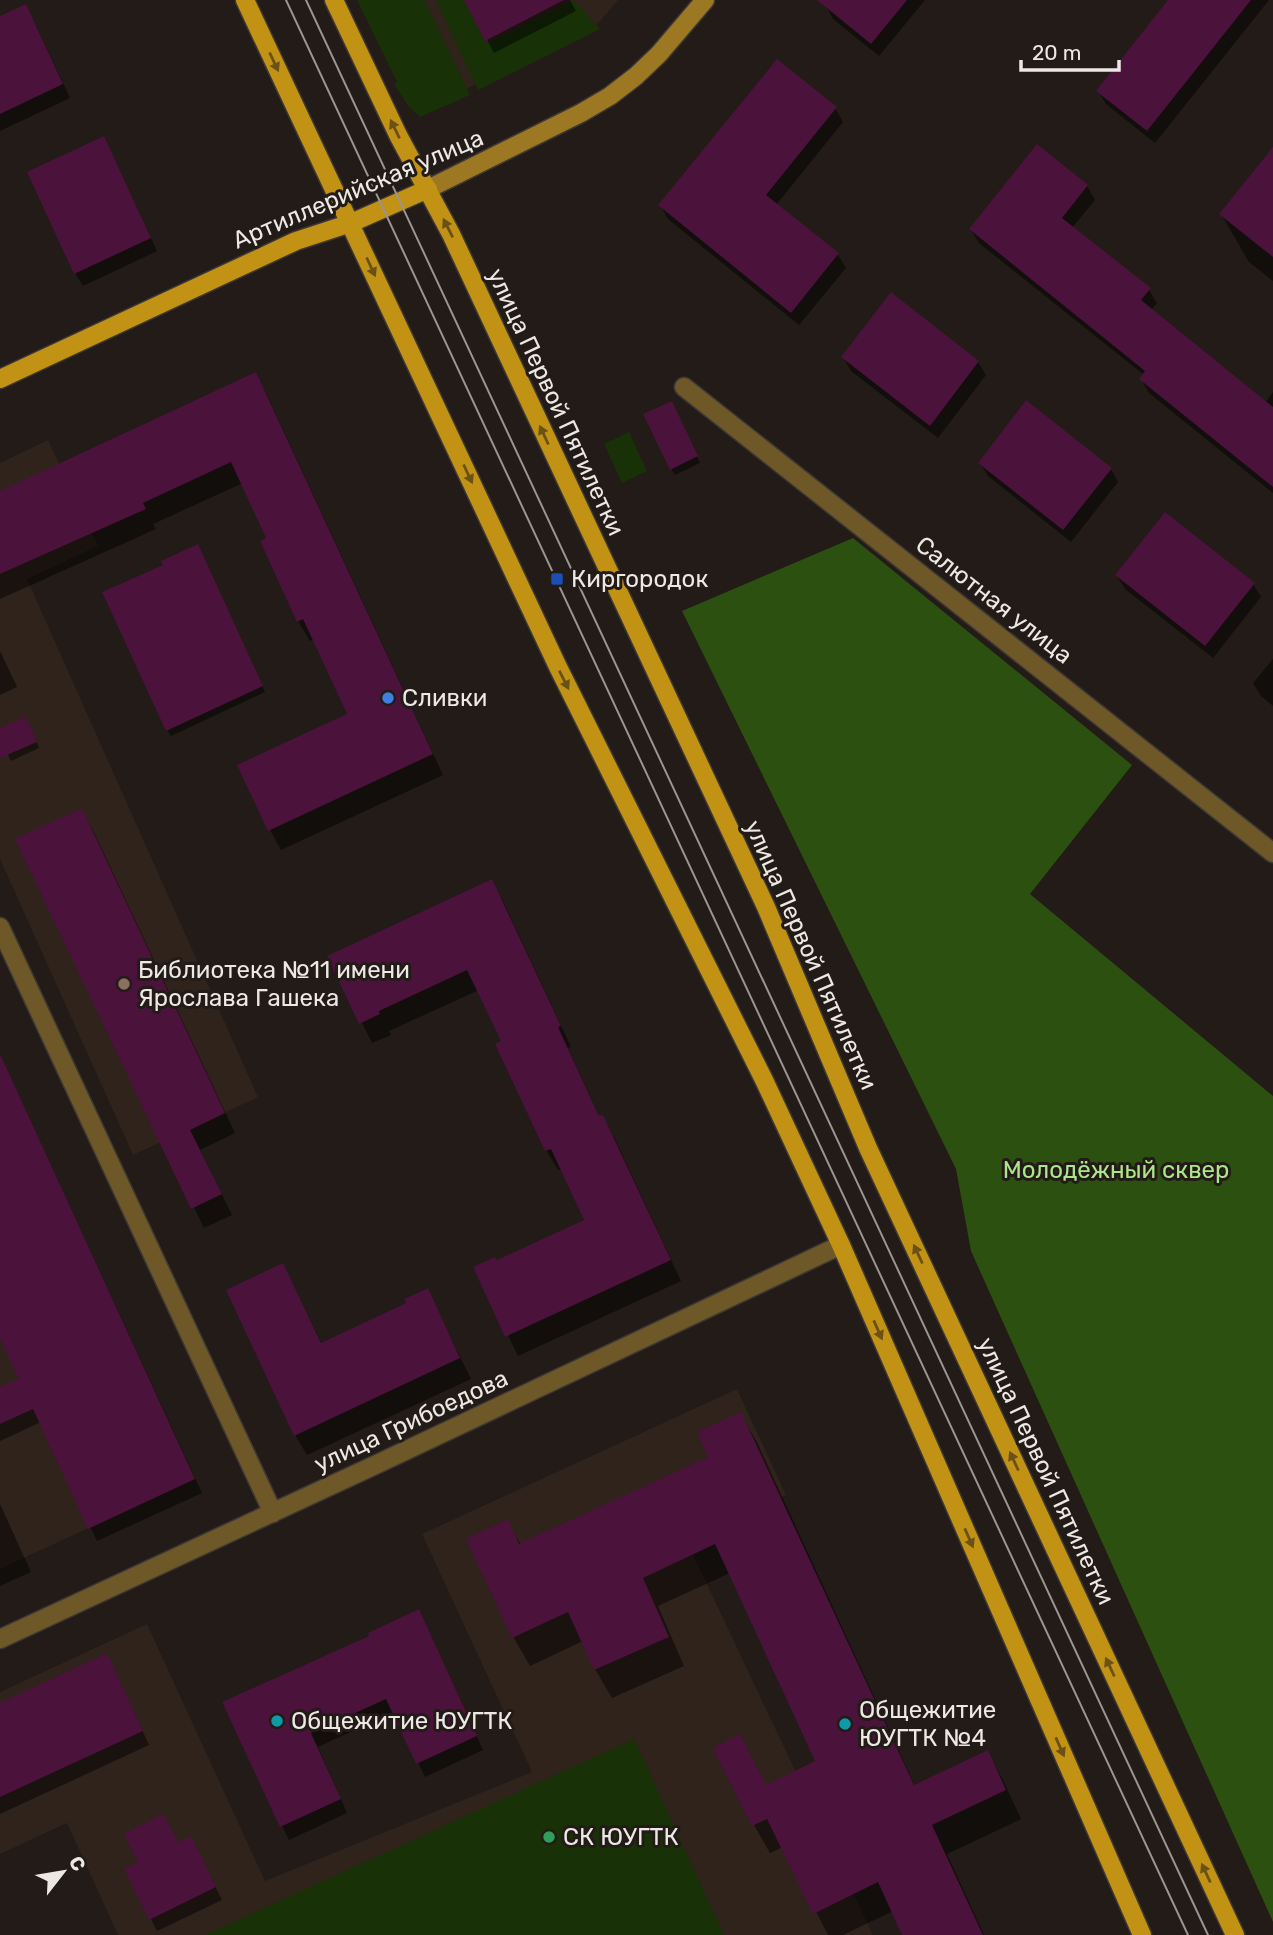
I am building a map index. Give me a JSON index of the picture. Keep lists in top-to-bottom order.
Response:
{
  "streets": {
    "main road": ["Артиллерийская улица", "улица Первой Пятилетки"],
    "street": ["Салютная улица", "улица Грибоедова"]
  },
  "crossings": [
    ["Артиллерийская улица", "улица Первой Пятилетки"]
  ],
  "parks": ["Молодёжный сквер"],
  "places": {
    "transit": ["Киргородок"],
    "other": [
      "Сливки",
      "Библиотека №11 имени Ярослава Гашека",
      "Общежитие ЮУГТК",
      "Общежитие ЮУГТК №4",
      "СК ЮУГТК"
    ]
  },
  "scale_bar": "20 m",
  "north": "top right"
}
